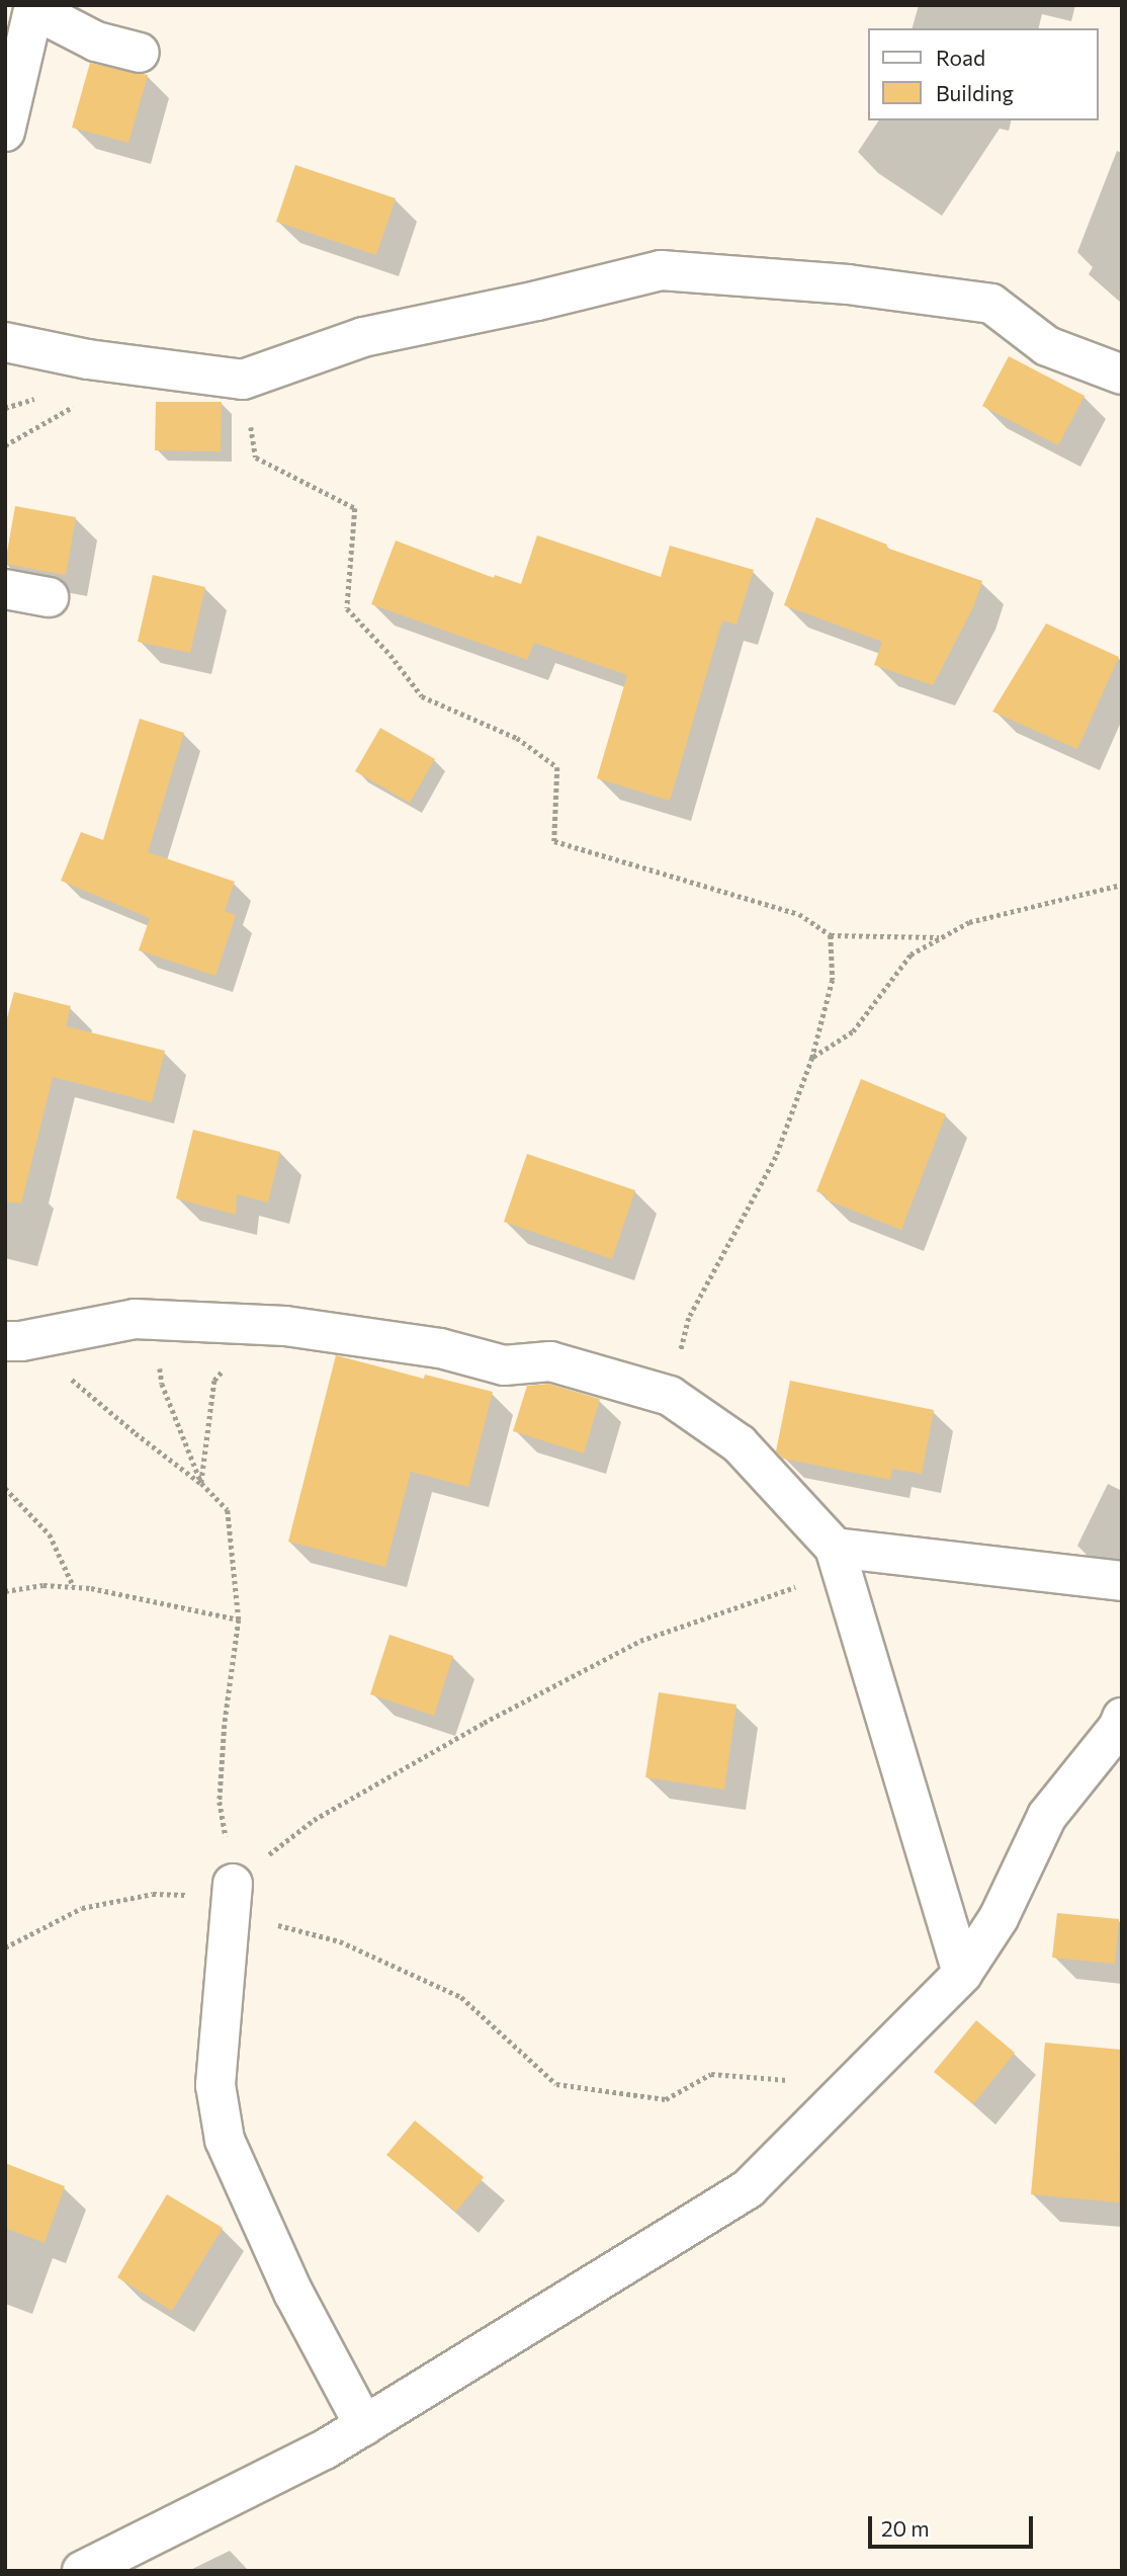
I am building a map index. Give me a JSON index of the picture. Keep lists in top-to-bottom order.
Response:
{
  "legend": ["Road", "Building"],
  "scale_bar": "20 m"
}
